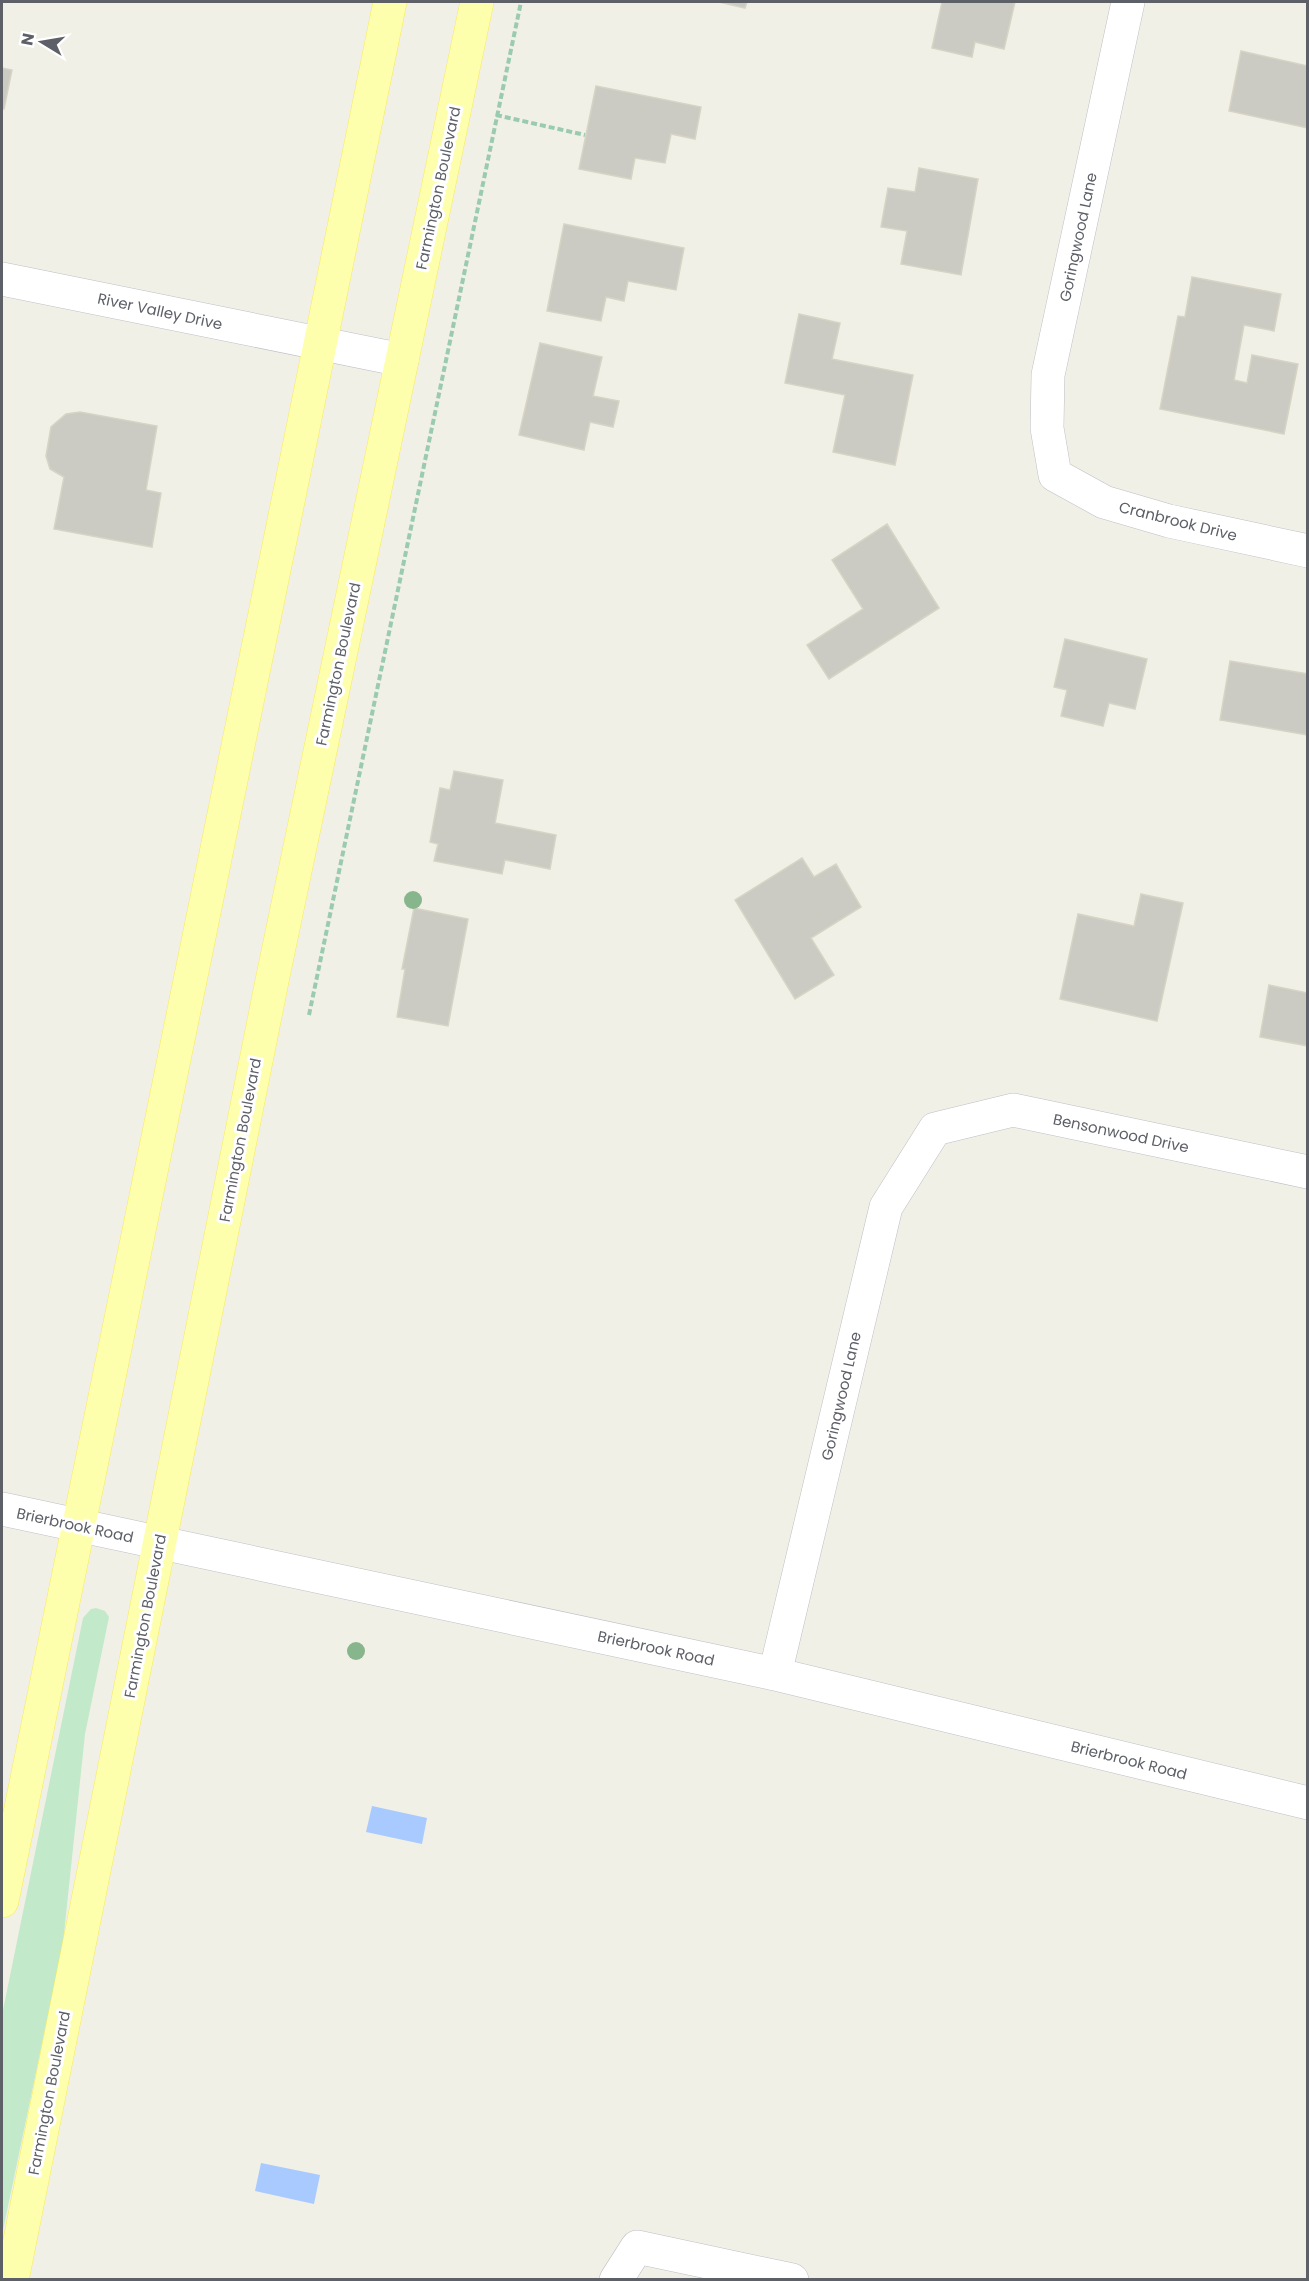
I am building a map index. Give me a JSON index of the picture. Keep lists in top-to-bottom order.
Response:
{
  "streets": {
    "main road": ["Farmington Boulevard"],
    "street": [
      "Goringwood Lane",
      "River Valley Drive",
      "Cranbrook Drive",
      "Bensonwood Drive",
      "Brierbrook Road"
    ]
  },
  "crossings": [
    ["Farmington Boulevard", "River Valley Drive"],
    ["Farmington Boulevard", "Brierbrook Road"],
    ["Goringwood Lane", "Cranbrook Drive"],
    ["Goringwood Lane", "Bensonwood Drive"],
    ["Goringwood Lane", "Brierbrook Road"]
  ],
  "north": "left"
}
